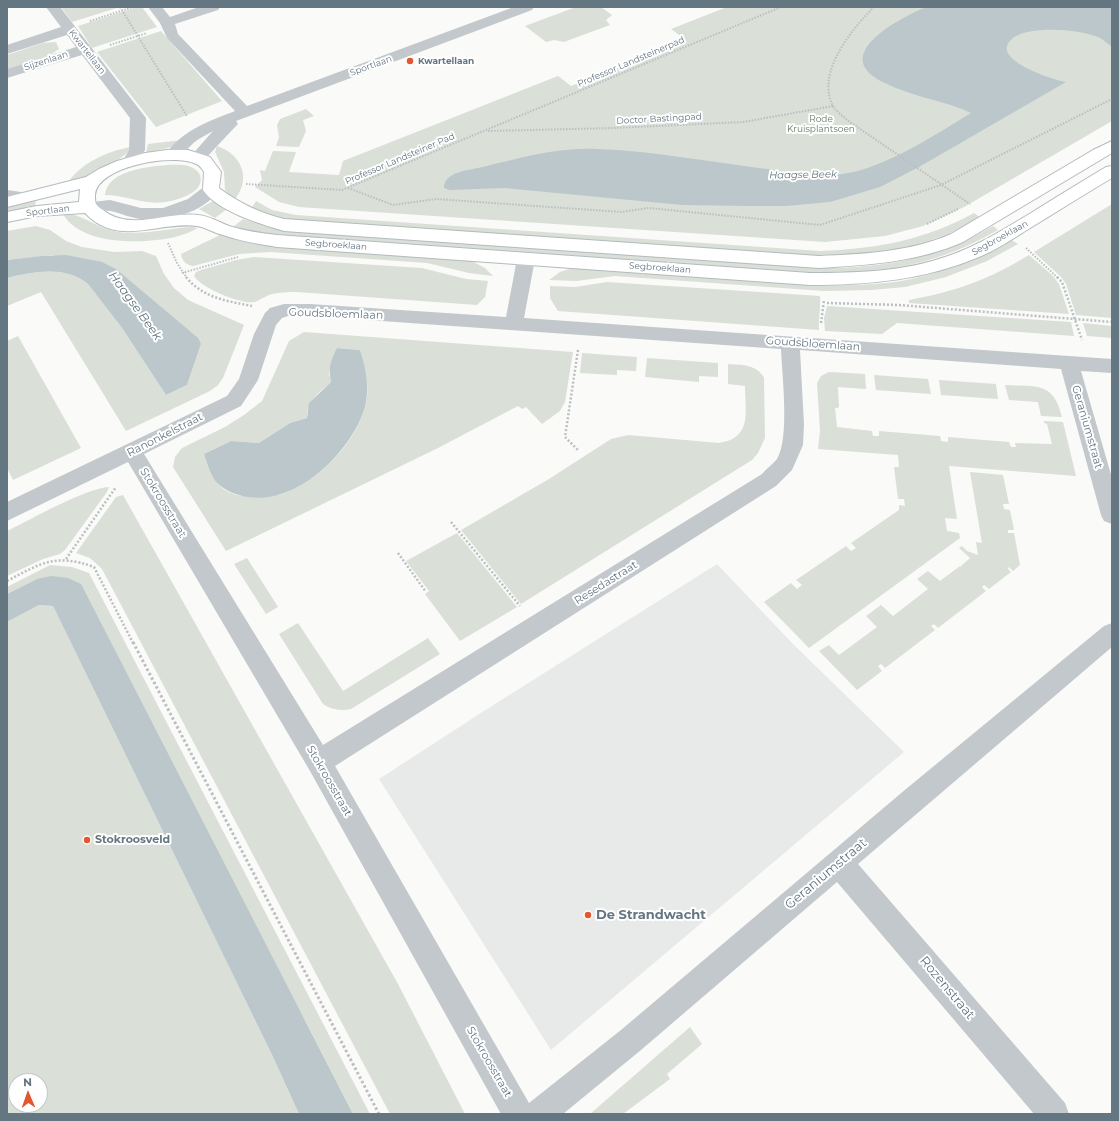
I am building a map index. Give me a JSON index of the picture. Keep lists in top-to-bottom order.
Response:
{
  "streets": {
    "main road": ["Sportlaan", "Segbroeklaan"],
    "street": [
      "Kwartellaan",
      "Sijzenlaan",
      "Goudsbloemlaan",
      "Geraniumstraat",
      "Ranonkelstraat",
      "Stokroosstraat",
      "Resedastraat",
      "Rozenstraat"
    ],
    "path": ["Professor Landsteinerpad", "Doctor Bastingpad", "Professor Landsteiner Pad"]
  },
  "crossings": [
    ["Kwartellaan", "Sijzenlaan"],
    ["Professor Landsteinerpad", "Doctor Bastingpad"],
    ["Professor Landsteinerpad", "Professor Landsteiner Pad"],
    ["Sportlaan", "Segbroeklaan"],
    ["Doctor Bastingpad", "Professor Landsteiner Pad"],
    ["Goudsbloemlaan", "Geraniumstraat"],
    ["Goudsbloemlaan", "Ranonkelstraat"],
    ["Goudsbloemlaan", "Resedastraat"],
    ["Geraniumstraat", "Rozenstraat"],
    ["Ranonkelstraat", "Stokroosstraat"],
    ["Stokroosstraat", "Resedastraat"]
  ],
  "water": ["Haagse Beek"],
  "parks": ["Rode Kruisplantsoen"],
  "places": ["Kwartellaan", "Stokroosveld", "De Strandwacht"],
  "north": "top"
}
